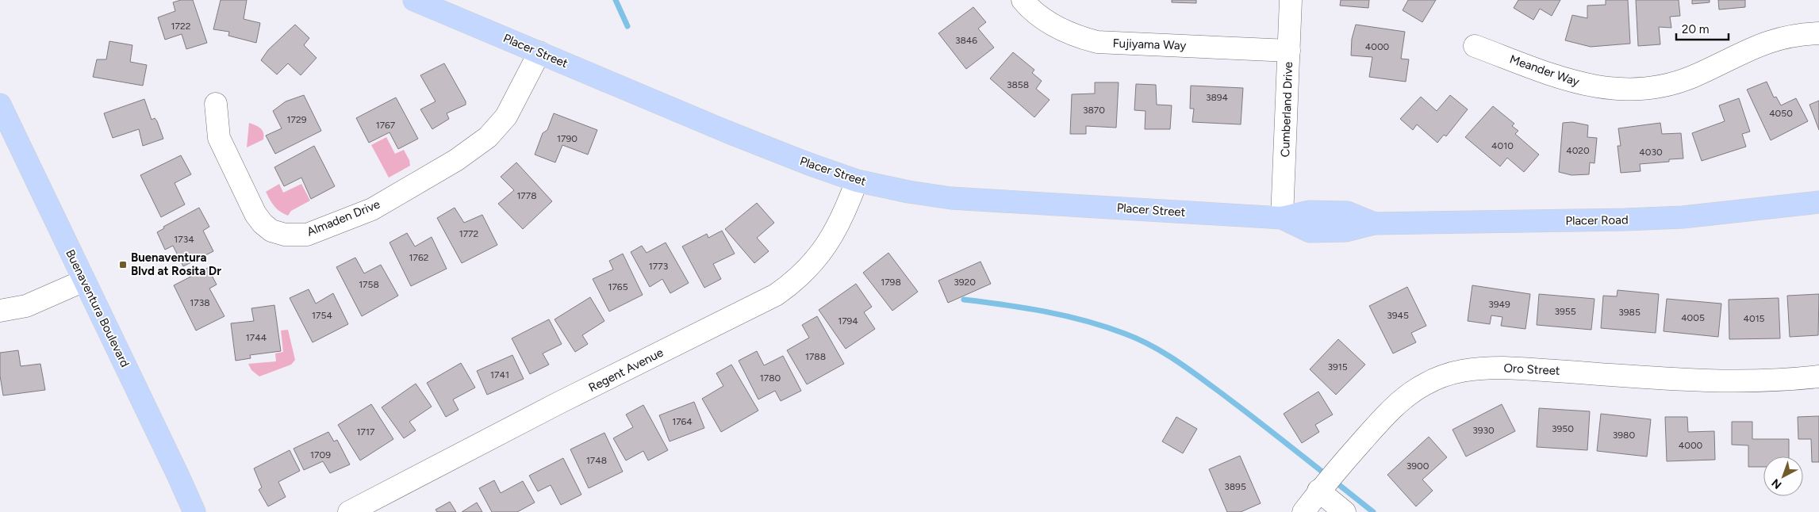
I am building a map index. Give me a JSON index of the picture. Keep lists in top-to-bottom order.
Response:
{
  "streets": {
    "main road": ["Placer Street", "Placer Road", "Buenaventura Boulevard"],
    "street": [
      "Fujiyama Way",
      "Meander Way",
      "Cumberland Drive",
      "Almaden Drive",
      "Oro Street",
      "Regent Avenue"
    ]
  },
  "crossings": [
    ["Fujiyama Way", "Cumberland Drive"],
    ["Placer Street", "Cumberland Drive"],
    ["Placer Street", "Almaden Drive"],
    ["Placer Street", "Placer Road"],
    ["Placer Street", "Regent Avenue"],
    ["Cumberland Drive", "Placer Road"]
  ],
  "places": {
    "transit": ["Buenaventura Blvd at Rosita Dr"]
  },
  "house_numbers": [
    "1722",
    "3846",
    "4000",
    "3858",
    "3894",
    "3870",
    "4050",
    "1729",
    "1767",
    "1790",
    "4010",
    "4020",
    "4030",
    "1778",
    "1772",
    "1734",
    "1762",
    "1773",
    "1798",
    "3920",
    "1758",
    "1765",
    "1738",
    "3949",
    "3955",
    "3985",
    "1754",
    "3945",
    "4005",
    "4015",
    "1794",
    "1744",
    "1788",
    "3915",
    "1741",
    "1780",
    "1764",
    "3950",
    "3930",
    "1717",
    "3980",
    "4000",
    "1709",
    "1748",
    "3900",
    "3895"
  ],
  "scale_bar": "20 m",
  "north": "bottom left"
}
